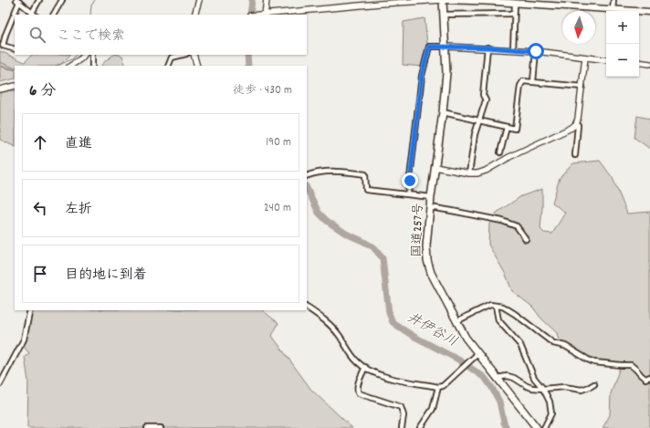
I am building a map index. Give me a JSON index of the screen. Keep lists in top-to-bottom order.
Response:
{
  "streets": {
    "highway": ["国道257号"]
  },
  "water": ["井伊谷川"],
  "north": "bottom",
  "page": {
    "map_buttons": ["+", "−"],
    "search": "ここで検索",
    "heading": ["6 分", "徒歩 · 430 m"],
    "list": [
      ["直進", "190 m"],
      ["左折", "240 m"],
      "目的地に到着"
    ]
  }
}
